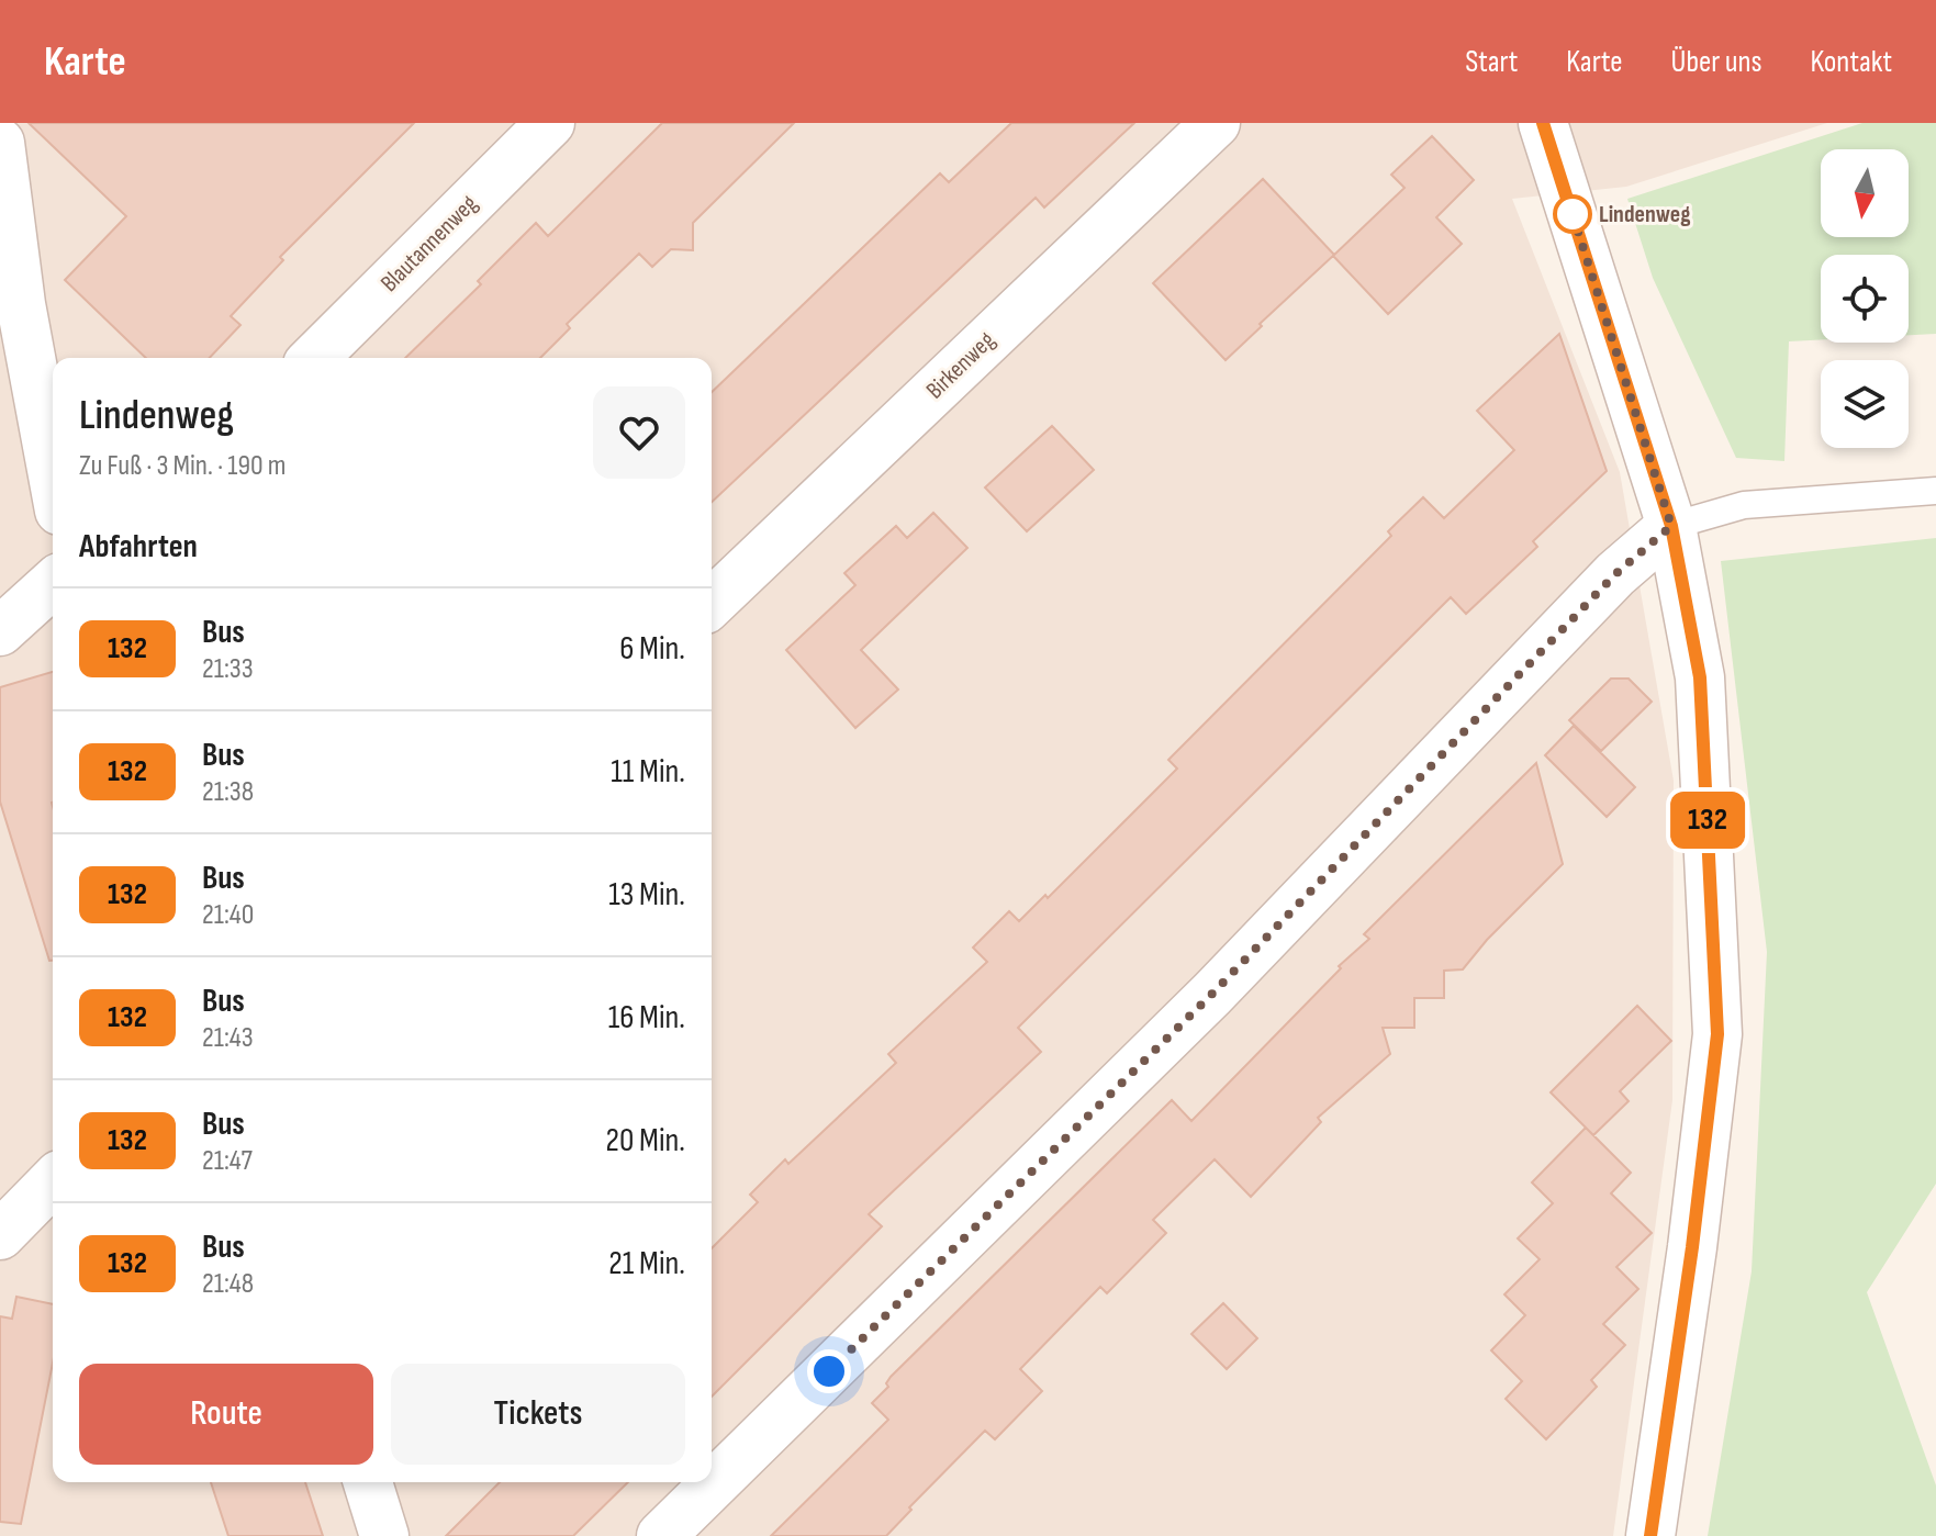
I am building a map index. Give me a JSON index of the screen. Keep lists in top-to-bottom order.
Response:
{
  "streets": {
    "street": ["Blautannenweg", "Birkenweg"]
  },
  "places": ["Lindenweg"],
  "lines": ["bus line 132"],
  "north": "bottom",
  "page": {
    "header": "Karte",
    "nav": [
      "Start",
      "Karte",
      "Über uns",
      "Kontakt"
    ],
    "on_map": "132",
    "heading": [
      ["Lindenweg", "Zu Fuß · 3 Min. · 190 m"],
      "Abfahrten"
    ],
    "list": [
      {
        "mark": "132",
        "name": "Bus",
        "note": "21:33",
        "value": "6 Min."
      },
      {
        "mark": "132",
        "name": "Bus",
        "note": "21:38",
        "value": "11 Min."
      },
      {
        "mark": "132",
        "name": "Bus",
        "note": "21:40",
        "value": "13 Min."
      },
      {
        "mark": "132",
        "name": "Bus",
        "note": "21:43",
        "value": "16 Min."
      },
      {
        "mark": "132",
        "name": "Bus",
        "note": "21:47",
        "value": "20 Min."
      },
      {
        "mark": "132",
        "name": "Bus",
        "note": "21:48",
        "value": "21 Min."
      }
    ],
    "buttons": ["Route", "Tickets"]
  }
}
